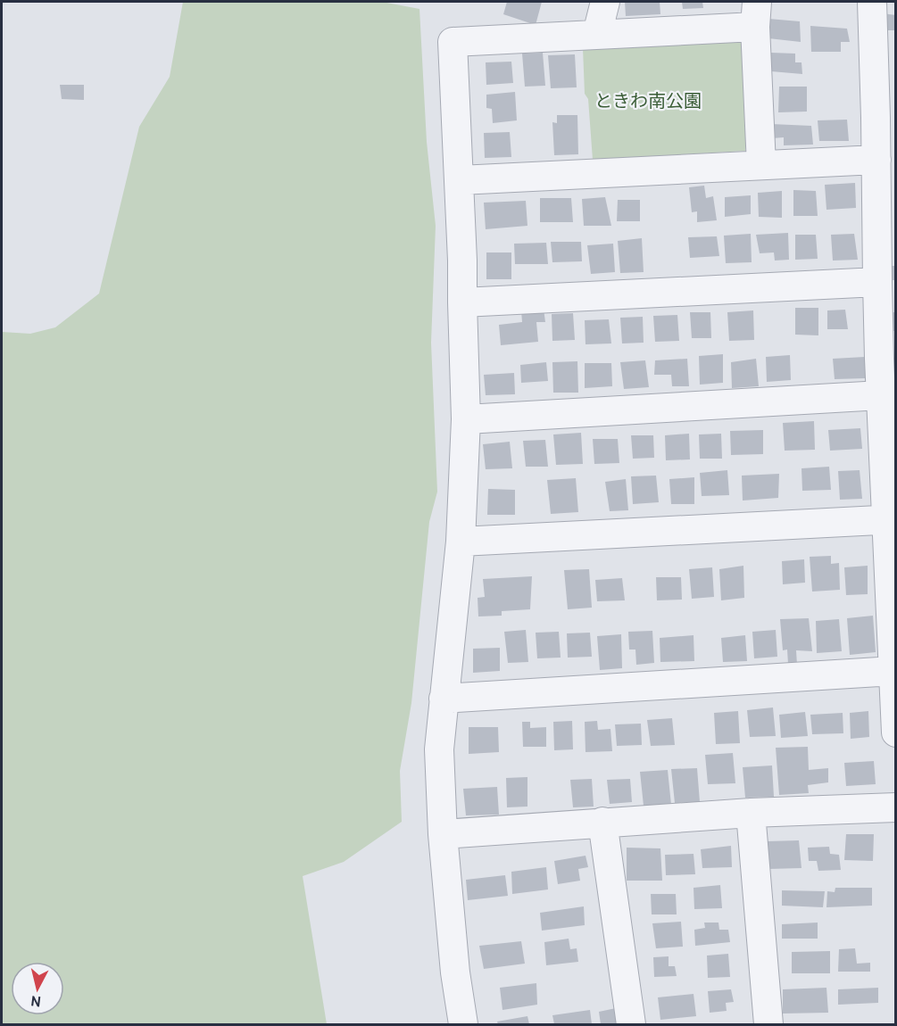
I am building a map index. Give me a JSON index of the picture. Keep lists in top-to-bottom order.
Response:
{
  "parks": ["ときわ南公園"],
  "north": "bottom"
}
